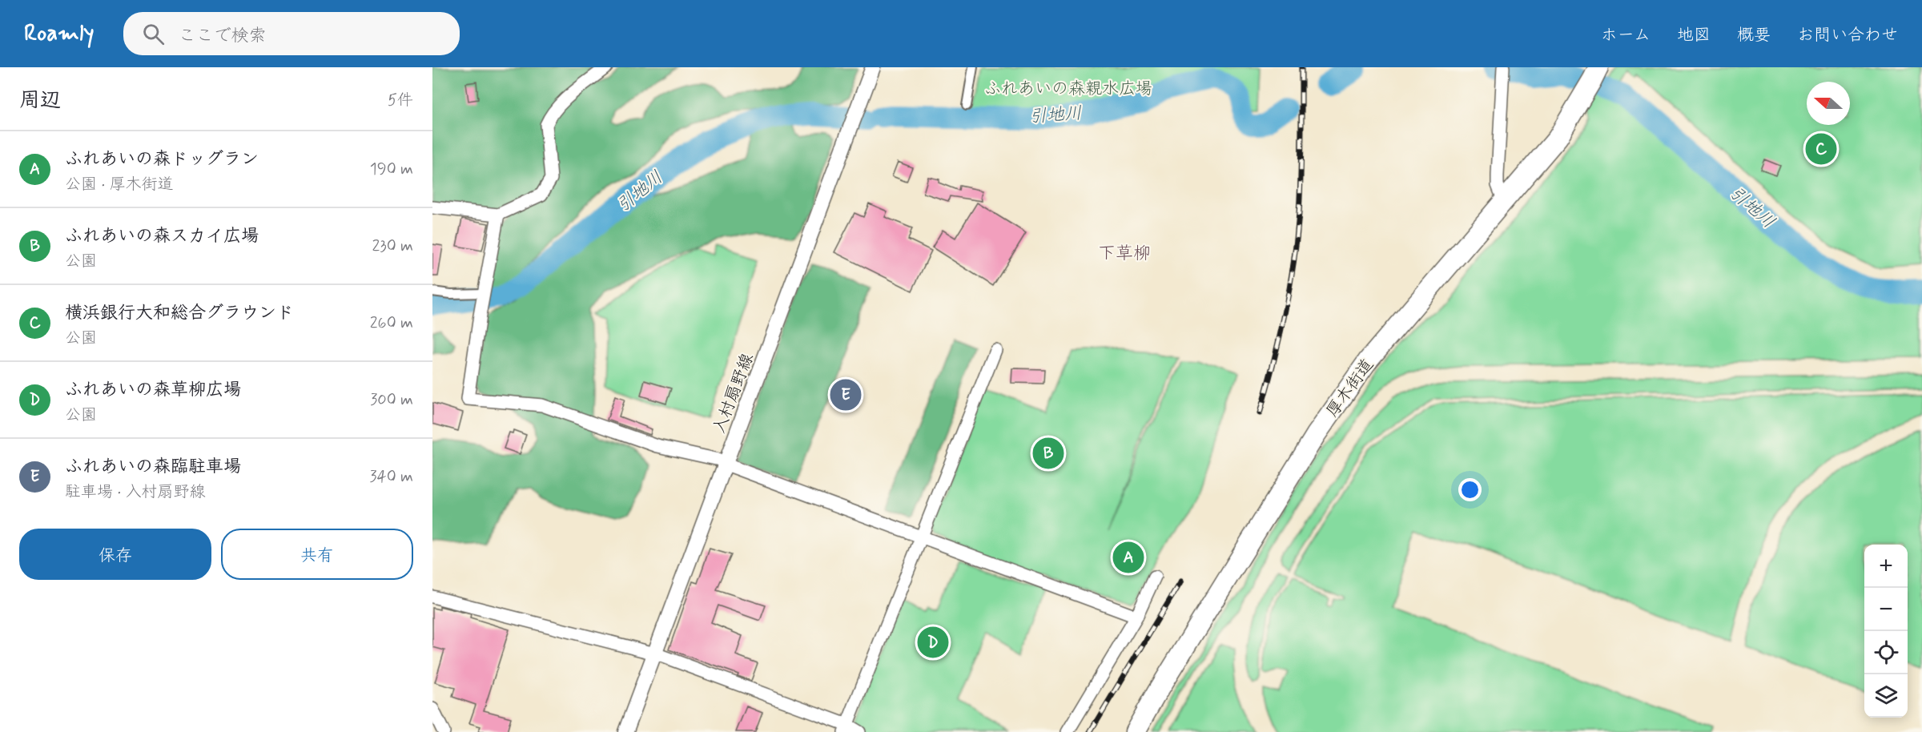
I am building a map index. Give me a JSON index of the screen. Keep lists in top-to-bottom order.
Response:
{
  "streets": {
    "main road": ["厚木街道"],
    "street": ["入村扇野線"]
  },
  "districts": ["下草柳"],
  "water": ["引地川"],
  "parks": ["ふれあいの森親水広場"],
  "north": "left",
  "page": {
    "header": "Roamly",
    "search": "ここで検索",
    "nav": [
      "ホーム",
      "地図",
      "概要",
      "お問い合わせ"
    ],
    "heading": ["周辺", "5件"],
    "list": [
      {
        "mark": "A",
        "name": "ふれあいの森ドッグラン",
        "note": "公園 · 厚木街道",
        "value": "190 m"
      },
      {
        "mark": "B",
        "name": "ふれあいの森スカイ広場",
        "note": "公園",
        "value": "230 m"
      },
      {
        "mark": "C",
        "name": "横浜銀行大和総合グラウンド",
        "note": "公園",
        "value": "260 m"
      },
      {
        "mark": "D",
        "name": "ふれあいの森草柳広場",
        "note": "公園",
        "value": "300 m"
      },
      {
        "mark": "E",
        "name": "ふれあいの森臨駐車場",
        "note": "駐車場 · 入村扇野線",
        "value": "340 m"
      }
    ],
    "pins": [
      "C",
      "E",
      "B",
      "A",
      "D"
    ],
    "buttons": ["保存", "共有"],
    "map_buttons": ["+", "−"]
  }
}
